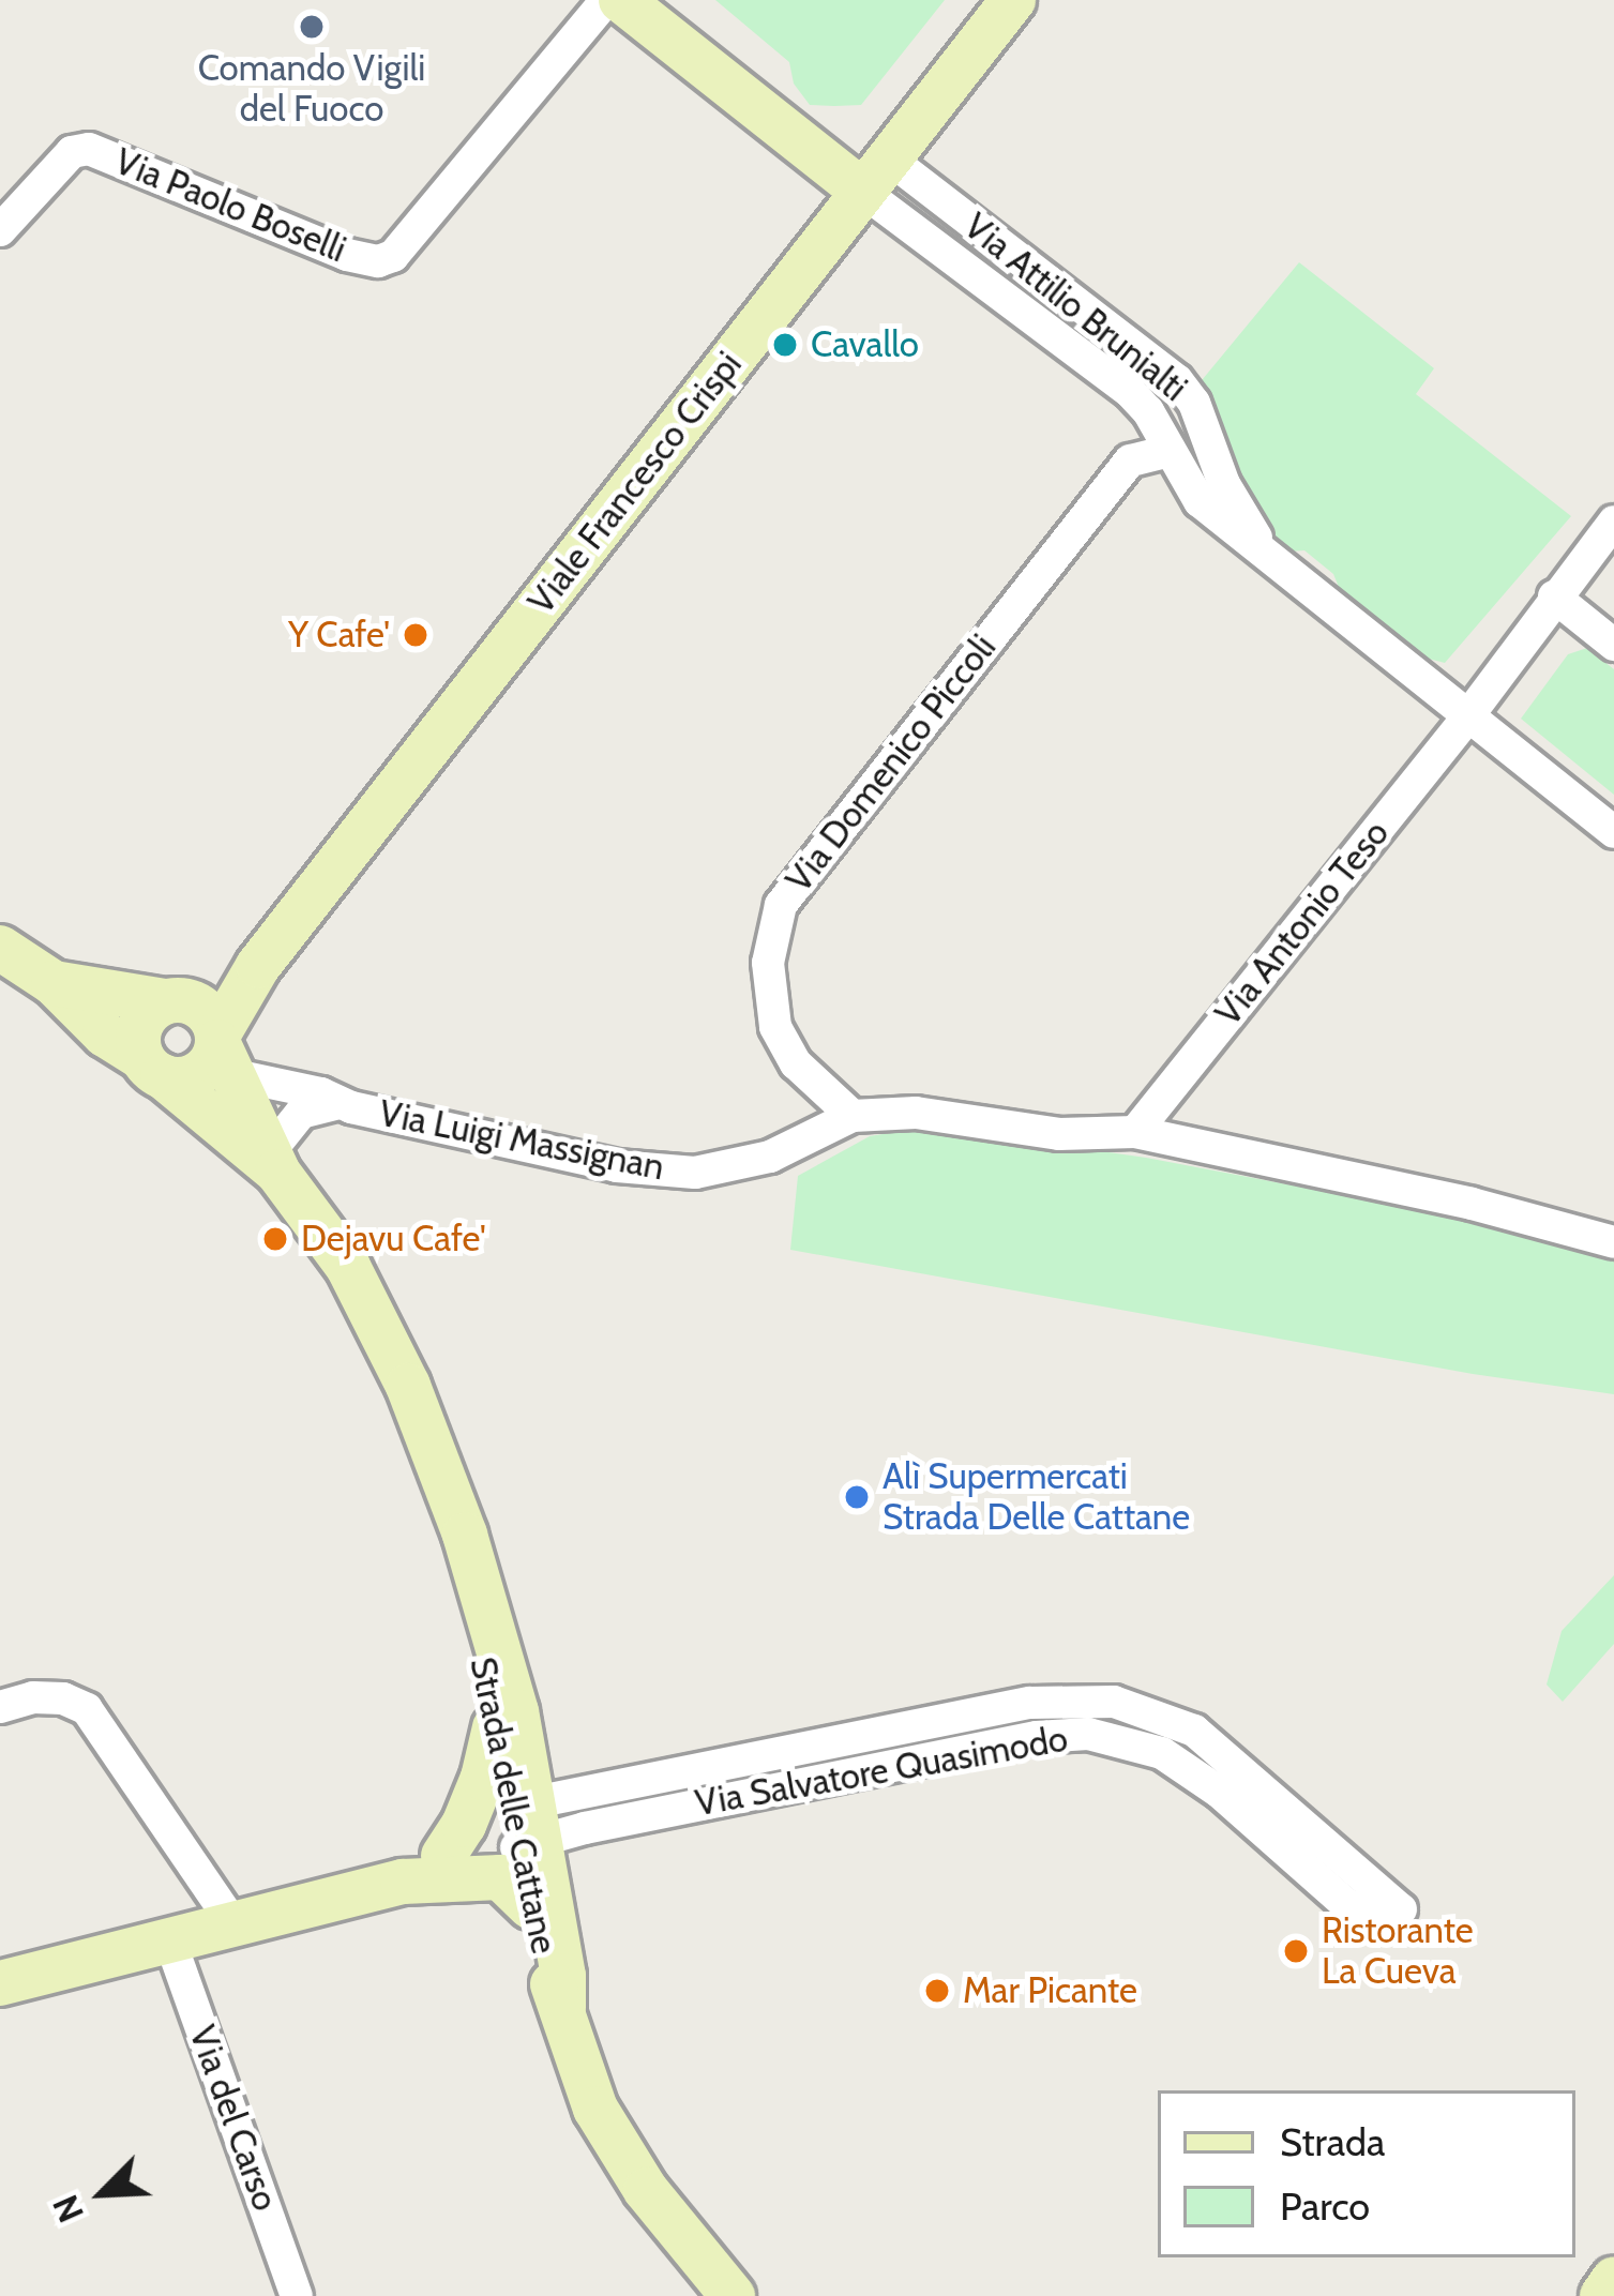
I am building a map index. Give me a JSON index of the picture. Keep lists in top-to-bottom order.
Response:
{
  "streets": {
    "street": [
      "Via Paolo Boselli",
      "Via Attilio Brunialti",
      "Viale Francesco Crispi",
      "Via Domenico Piccoli",
      "Via Antonio Teso",
      "Via Luigi Massignan",
      "Via Salvatore Quasimodo",
      "Strada delle Cattane",
      "Via del Carso"
    ]
  },
  "crossings": [
    ["Via Attilio Brunialti", "Viale Francesco Crispi"],
    ["Via Attilio Brunialti", "Via Domenico Piccoli"],
    ["Via Attilio Brunialti", "Via Antonio Teso"],
    ["Viale Francesco Crispi", "Via Luigi Massignan"],
    ["Viale Francesco Crispi", "Strada delle Cattane"],
    ["Via Domenico Piccoli", "Via Luigi Massignan"],
    ["Via Luigi Massignan", "Strada delle Cattane"],
    ["Via Salvatore Quasimodo", "Strada delle Cattane"]
  ],
  "places": [
    "Comando Vigili del Fuoco",
    "Cavallo",
    "Y Cafe'",
    "Dejavu Cafe'",
    "Alì Supermercati Strada Delle Cattane",
    "Ristorante La Cueva",
    "Mar Picante"
  ],
  "legend": ["Strada", "Parco"],
  "north": "bottom left"
}
